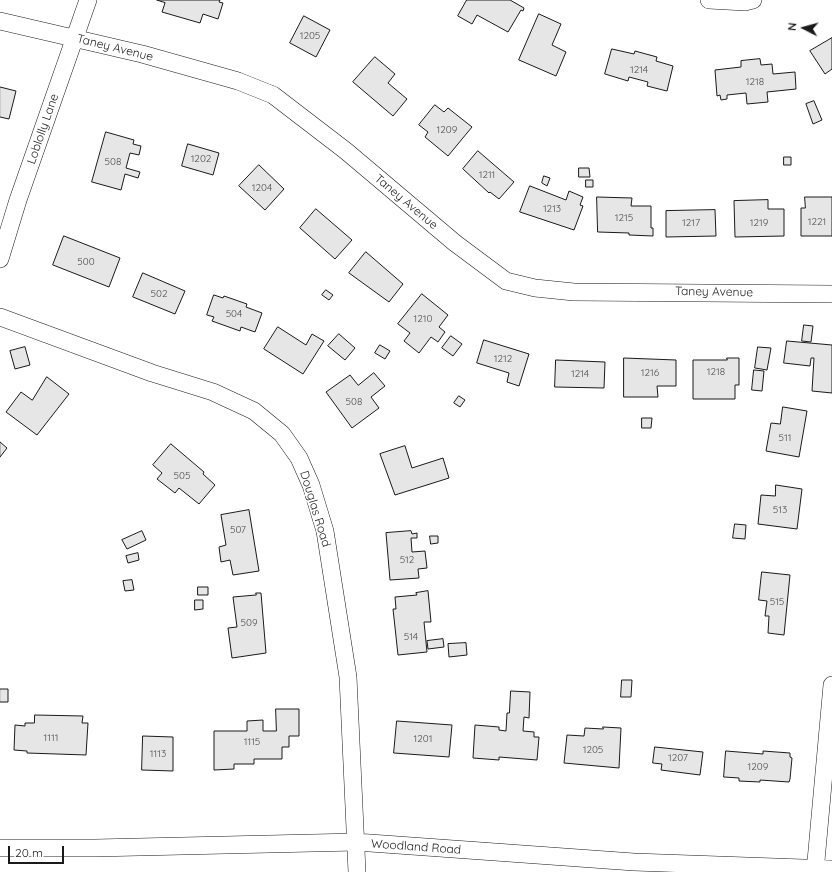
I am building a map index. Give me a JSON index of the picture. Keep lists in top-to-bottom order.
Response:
{
  "streets": {
    "street": [
      "Taney Avenue",
      "Loblolly Lane",
      "Douglas Road",
      "Woodland Road"
    ]
  },
  "crossings": [
    ["Taney Avenue", "Loblolly Lane"],
    ["Douglas Road", "Woodland Road"]
  ],
  "house_numbers": [
    "1205",
    "1214",
    "1218",
    "1209",
    "1202",
    "508",
    "1211",
    "1204",
    "1213",
    "1215",
    "1221",
    "1217",
    "1219",
    "500",
    "502",
    "504",
    "1210",
    "1212",
    "1218",
    "1216",
    "1214",
    "508",
    "511",
    "505",
    "513",
    "507",
    "512",
    "515",
    "509",
    "514",
    "1111",
    "1201",
    "1115",
    "1205",
    "1113",
    "1207",
    "1209"
  ],
  "scale_bar": "20 m",
  "north": "left"
}
